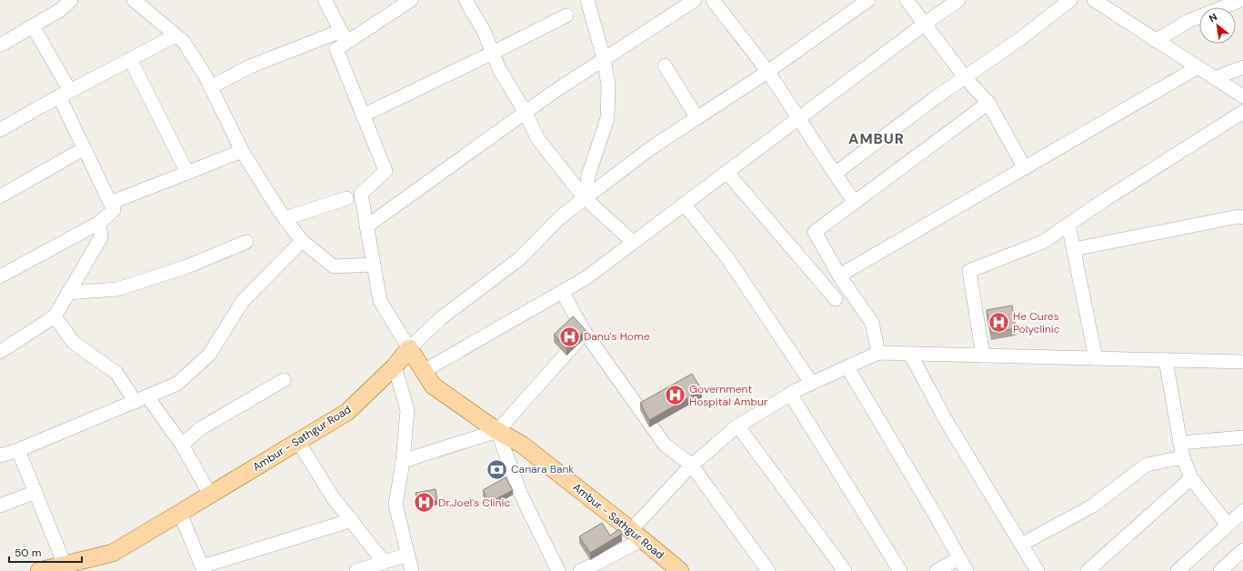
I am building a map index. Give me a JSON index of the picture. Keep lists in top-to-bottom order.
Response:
{
  "streets": {
    "main road": ["Ambur - Sathgur Road"]
  },
  "districts": ["AMBUR"],
  "places": {
    "hospital": [
      "He Cures Polyclinic",
      "Danu's Home",
      "Government Hospital Ambur",
      "Dr.Joel's Clinic"
    ],
    "bank": ["Canara Bank"]
  },
  "scale_bar": "50 m",
  "north": "top left"
}
